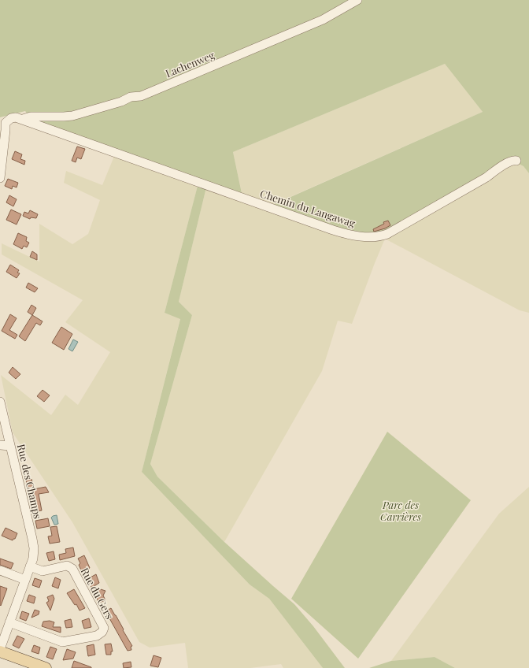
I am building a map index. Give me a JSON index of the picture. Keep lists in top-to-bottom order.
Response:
{
  "streets": {
    "street": [
      "Lachenweg",
      "Chemin du Langawag",
      "Rue des Champs",
      "Rue du Gers"
    ]
  },
  "crossings": [
    ["Lachenweg", "Chemin du Langawag"],
    ["Rue des Champs", "Rue du Gers"]
  ],
  "parks": ["Parc des Carrières"]
}
